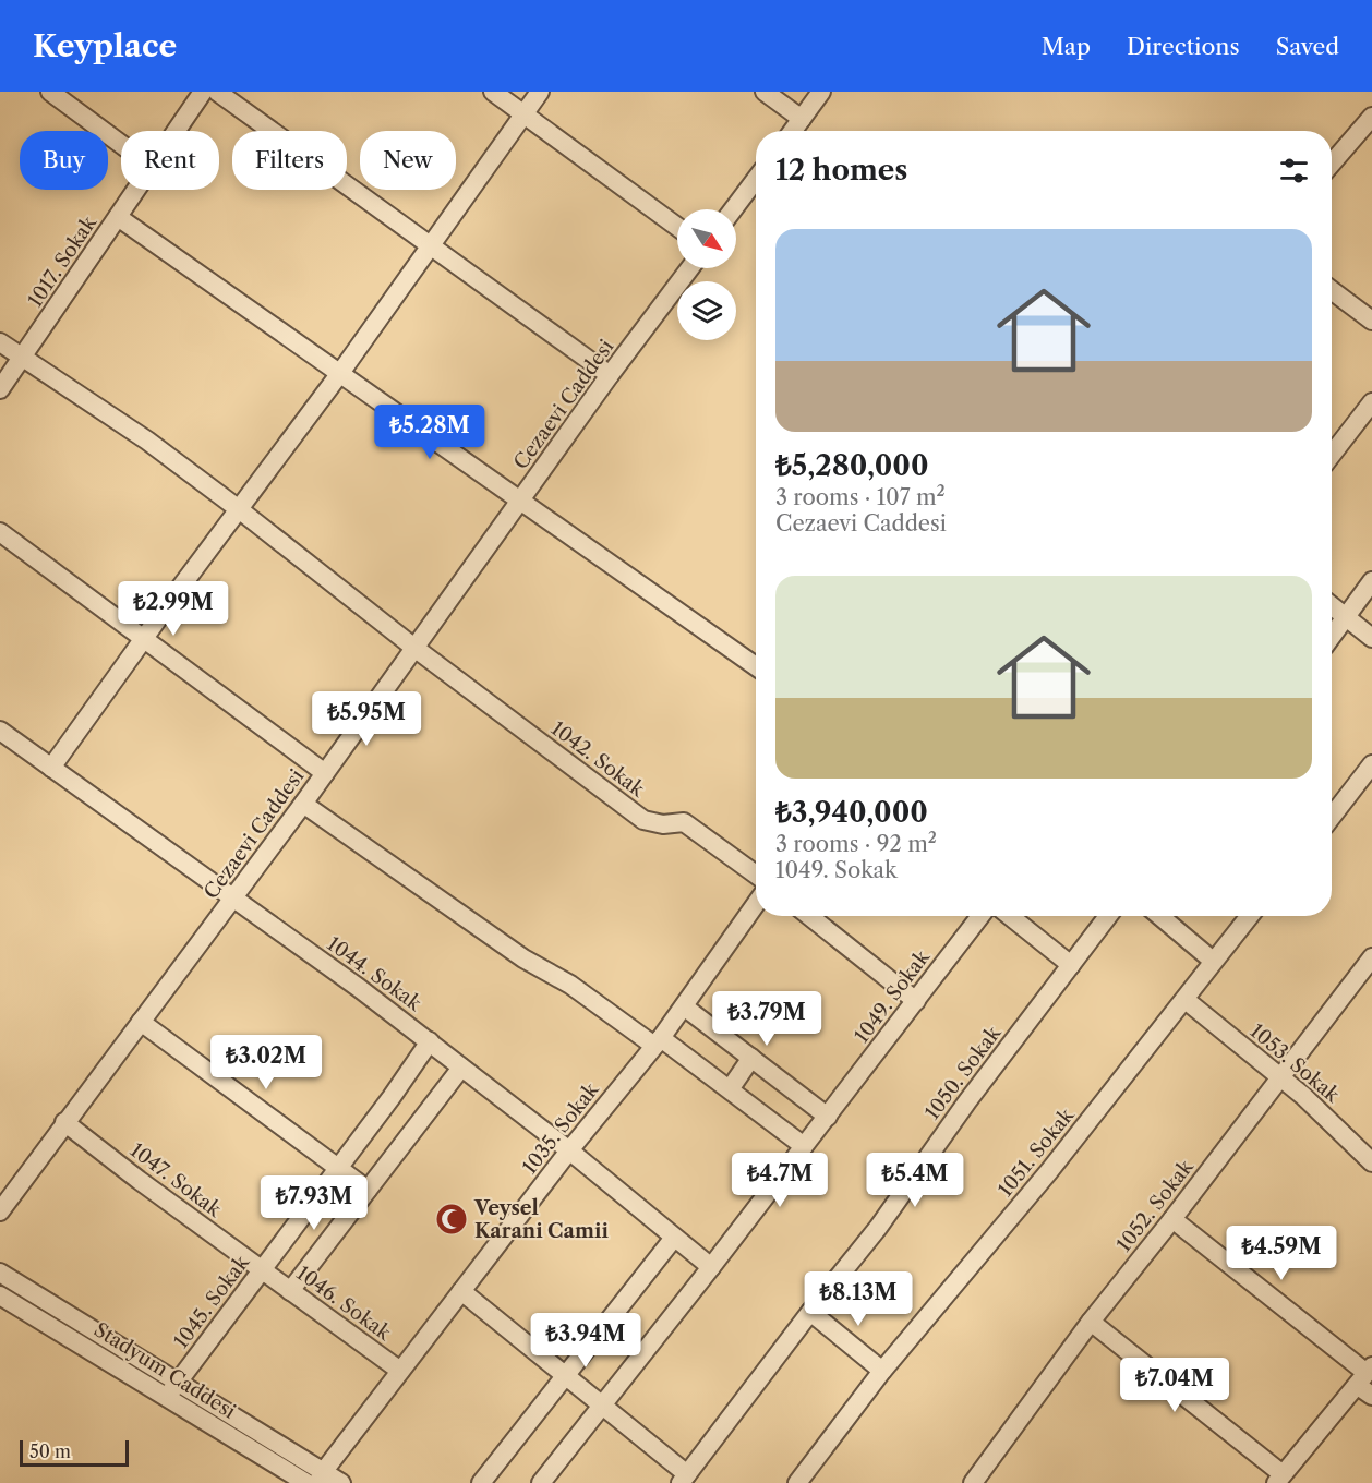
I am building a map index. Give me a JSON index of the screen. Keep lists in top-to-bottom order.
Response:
{
  "streets": {
    "street": [
      "1017. Sokak",
      "Cezaevi Caddesi",
      "1042. Sokak",
      "1044. Sokak",
      "1049. Sokak",
      "1053. Sokak",
      "1050. Sokak",
      "1035. Sokak",
      "1051. Sokak",
      "1047. Sokak",
      "1052. Sokak",
      "1045. Sokak",
      "1046. Sokak",
      "Stadyum Caddesi"
    ]
  },
  "crossings": [
    ["1017. Sokak", "1042. Sokak"],
    ["Cezaevi Caddesi", "1042. Sokak"],
    ["Cezaevi Caddesi", "1044. Sokak"],
    ["Cezaevi Caddesi", "1047. Sokak"],
    ["1044. Sokak", "1049. Sokak"],
    ["1044. Sokak", "1035. Sokak"],
    ["1044. Sokak", "1045. Sokak"],
    ["1053. Sokak", "1051. Sokak"],
    ["1053. Sokak", "1052. Sokak"],
    ["1035. Sokak", "1046. Sokak"],
    ["1047. Sokak", "1045. Sokak"],
    ["1047. Sokak", "1046. Sokak"],
    ["1045. Sokak", "1046. Sokak"],
    ["1045. Sokak", "Stadyum Caddesi"]
  ],
  "places": {
    "mosque": ["Veysel Karani Camii"]
  },
  "scale_bar": "50 m",
  "north": "bottom right",
  "page": {
    "header": "Keyplace",
    "nav": ["Map", "Directions", "Saved"],
    "chip": [
      "Buy",
      "Rent",
      "Filters",
      "New"
    ],
    "heading": "12 homes",
    "list": [
      {
        "name": "₺5,280,000",
        "note": "3 rooms · 107 m² · Cezaevi Caddesi"
      },
      {
        "name": "₺3,940,000",
        "note": "3 rooms · 92 m² · 1049. Sokak"
      }
    ],
    "price": [
      "₺5.28M",
      "₺2.99M",
      "₺5.95M",
      "₺3.79M",
      "₺3.02M",
      "₺4.7M",
      "₺5.4M",
      "₺7.93M",
      "₺4.59M",
      "₺8.13M",
      "₺3.94M",
      "₺7.04M"
    ],
    "scale": "50 m"
  }
}
